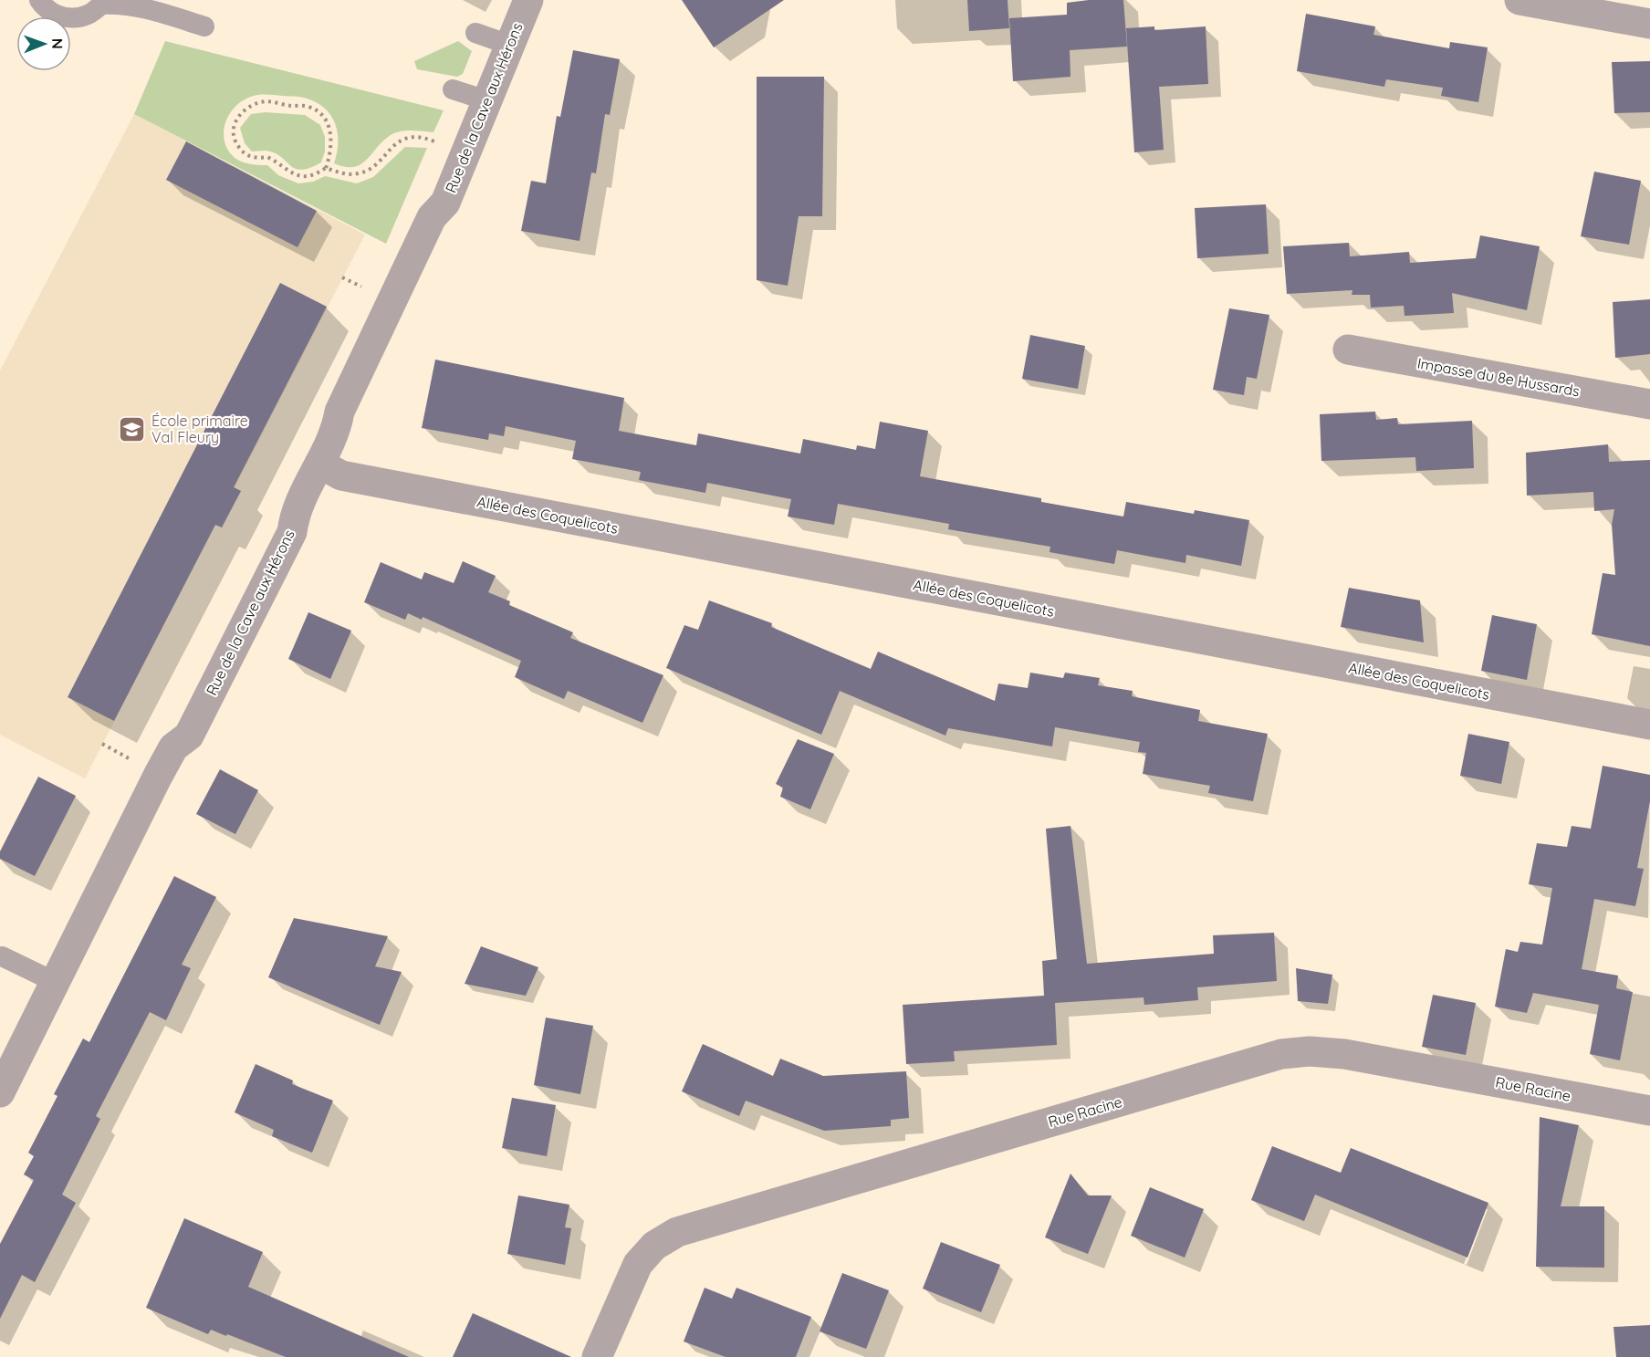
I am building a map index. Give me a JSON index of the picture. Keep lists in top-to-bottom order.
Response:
{
  "streets": {
    "street": [
      "Rue de la Cave aux Hérons",
      "Impasse du 8e Hussards",
      "Allée des Coquelicots",
      "Rue Racine"
    ]
  },
  "crossings": [
    ["Rue de la Cave aux Hérons", "Allée des Coquelicots"]
  ],
  "places": {
    "school or university": ["École primaire Val Fleury"]
  },
  "north": "right"
}
